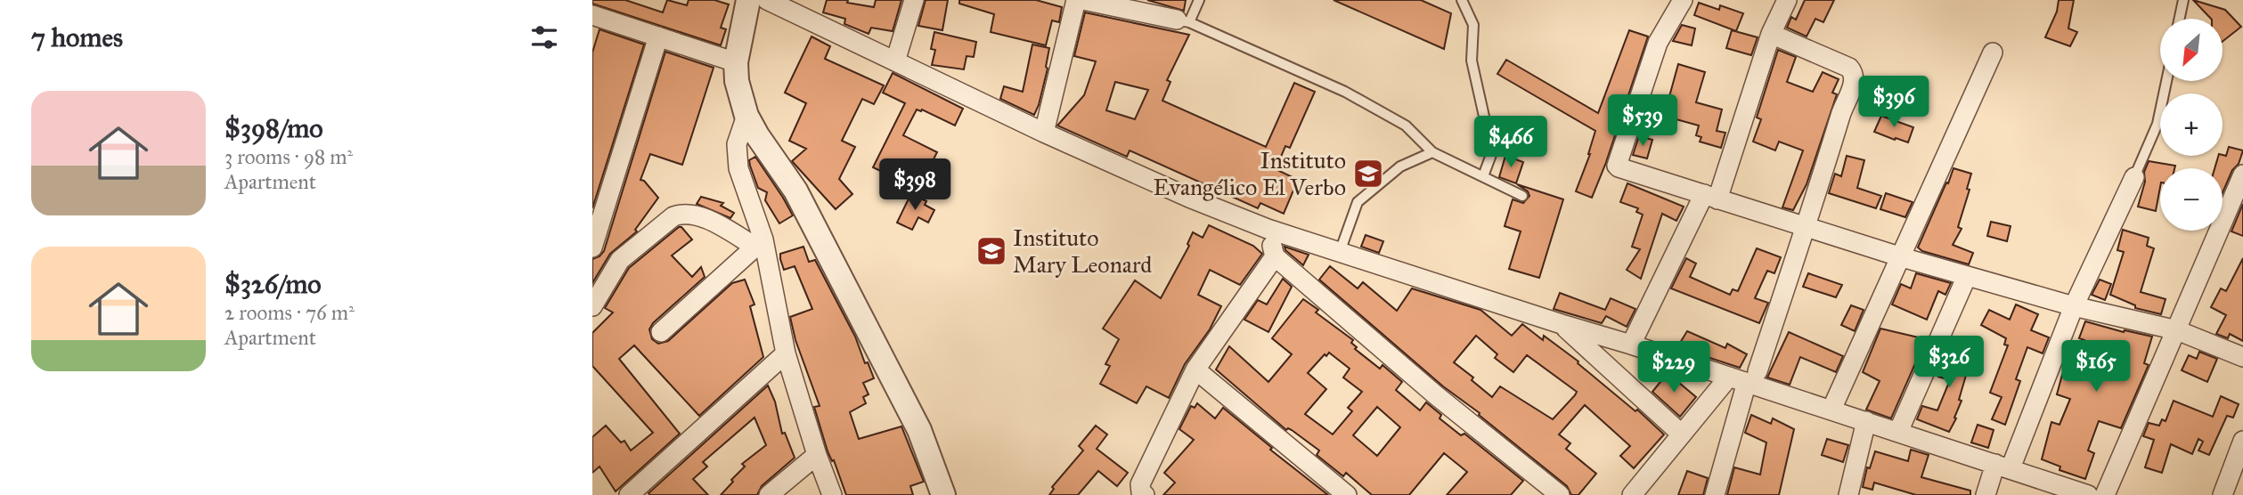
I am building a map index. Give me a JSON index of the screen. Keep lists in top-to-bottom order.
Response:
{
  "places": {
    "school or university": ["Instituto Evangélico El Verbo", "Instituto Mary Leonard"]
  },
  "north": "bottom left",
  "page": {
    "heading": "7 homes",
    "map_buttons": ["+", "−"],
    "list": [
      {
        "name": "$398/mo",
        "note": "3 rooms · 98 m² · Apartment"
      },
      {
        "name": "$326/mo",
        "note": "2 rooms · 76 m² · Apartment"
      }
    ],
    "price": [
      "$396",
      "$539",
      "$466",
      "$398",
      "$326",
      "$165",
      "$229"
    ]
  }
}
